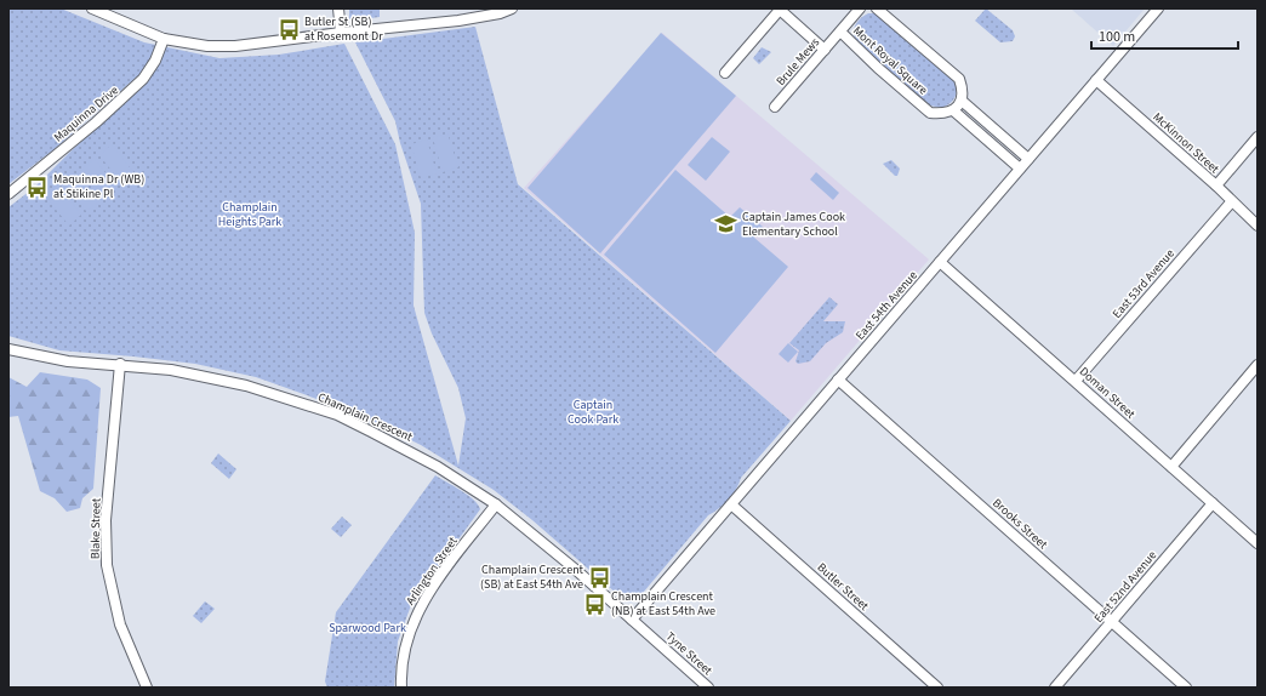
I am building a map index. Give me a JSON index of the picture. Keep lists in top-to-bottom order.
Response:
{
  "streets": {
    "street": [
      "Mont Royal Square",
      "Brule Mews",
      "Maquinna Drive",
      "McKinnon Street",
      "East 53rd Avenue",
      "East 54th Avenue",
      "Doman Street",
      "Champlain Crescent",
      "Brooks Street",
      "Blake Street",
      "Arlington Street",
      "Butler Street",
      "East 52nd Avenue",
      "Tyne Street"
    ]
  },
  "crossings": [
    ["Mont Royal Square", "Brule Mews"],
    ["McKinnon Street", "East 53rd Avenue"],
    ["McKinnon Street", "East 54th Avenue"],
    ["East 53rd Avenue", "Doman Street"],
    ["East 54th Avenue", "Doman Street"],
    ["East 54th Avenue", "Champlain Crescent"],
    ["East 54th Avenue", "Brooks Street"],
    ["East 54th Avenue", "Butler Street"],
    ["East 54th Avenue", "Tyne Street"],
    ["Doman Street", "East 52nd Avenue"],
    ["Champlain Crescent", "Blake Street"],
    ["Champlain Crescent", "Arlington Street"],
    ["Champlain Crescent", "Tyne Street"],
    ["Brooks Street", "East 52nd Avenue"]
  ],
  "parks": ["Champlain Heights Park", "Captain Cook Park", "Sparwood Park"],
  "places": {
    "bus stop": [
      "Butler St (SB) at Rosemont Dr",
      "Maquinna Dr (WB) at Stikine Pl",
      "Champlain Crescent (SB) at East 54th Ave",
      "Champlain Crescent (NB) at East 54th Ave"
    ],
    "school or university": ["Captain James Cook Elementary School"]
  },
  "scale_bar": "100 m"
}
